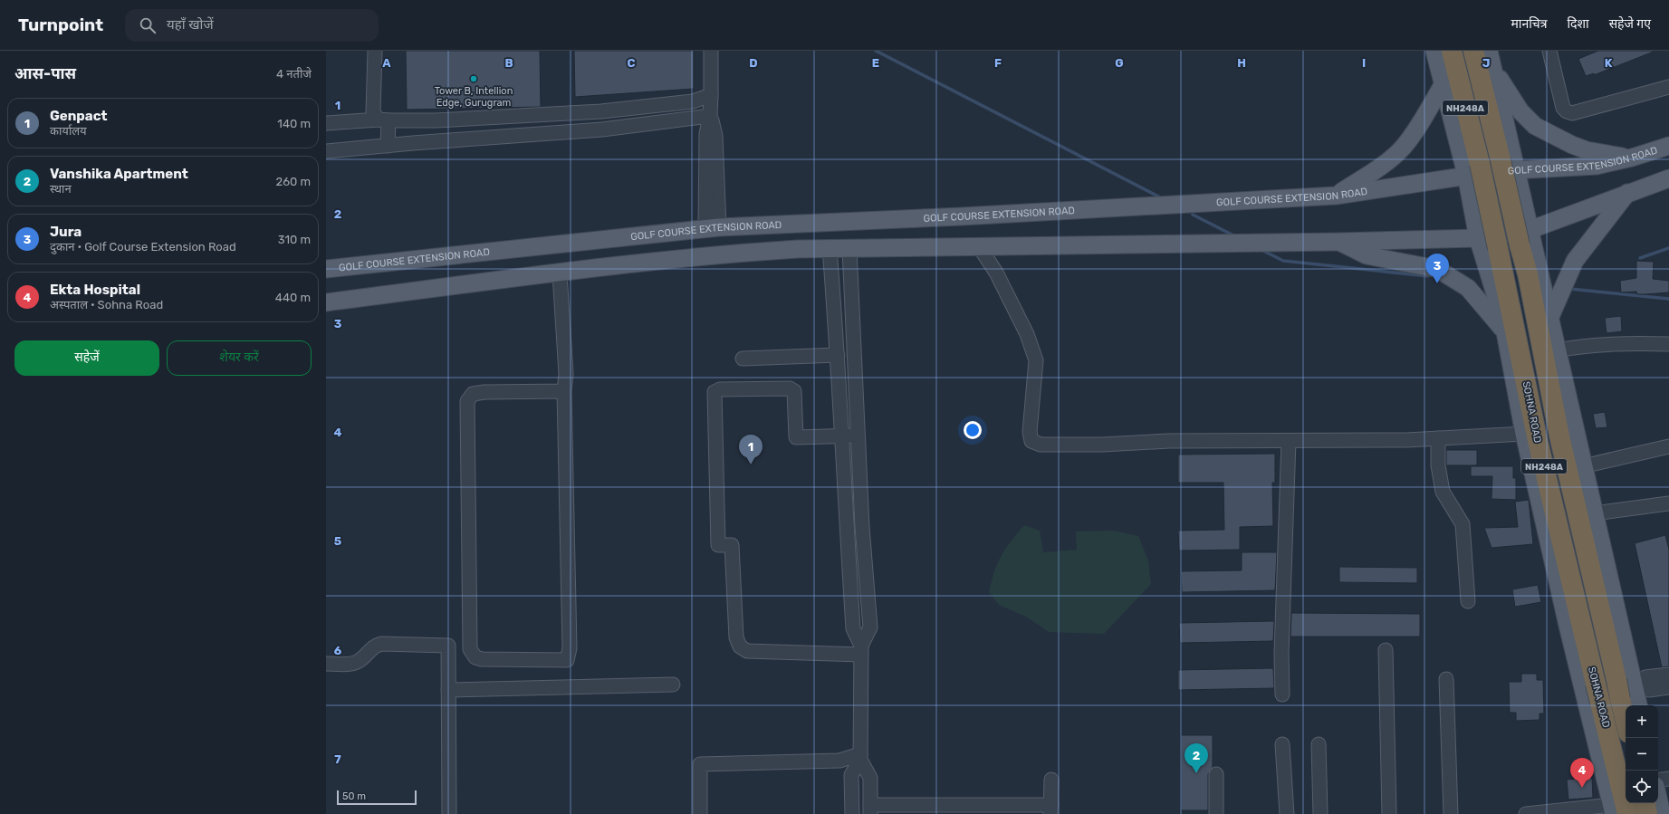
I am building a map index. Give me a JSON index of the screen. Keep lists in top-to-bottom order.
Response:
{
  "streets": {
    "highway": ["NH248A", "SOHNA ROAD"],
    "main road": ["GOLF COURSE EXTENSION ROAD"]
  },
  "crossings": [
    ["GOLF COURSE EXTENSION ROAD", "SOHNA ROAD"]
  ],
  "places": ["Tower B, Intellion Edge, Gurugram"],
  "scale_bar": "50 m",
  "page": {
    "header": "Turnpoint",
    "search": "यहाँ खोजें",
    "nav": ["मानचित्र", "दिशा", "सहेजे गए"],
    "heading": ["आस-पास", "4 नतीजे"],
    "list": [
      {
        "mark": "1",
        "name": "Genpact",
        "note": "कार्यालय",
        "value": "140 m"
      },
      {
        "mark": "2",
        "name": "Vanshika Apartment",
        "note": "स्थान",
        "value": "260 m"
      },
      {
        "mark": "3",
        "name": "Jura",
        "note": "दुकान · Golf Course Extension Road",
        "value": "310 m"
      },
      {
        "mark": "4",
        "name": "Ekta Hospital",
        "note": "अस्पताल · Sohna Road",
        "value": "440 m"
      }
    ],
    "pins": [
      "3",
      "1",
      "2",
      "4"
    ],
    "buttons": ["सहेजें", "शेयर करें"],
    "map_buttons": ["+", "−"],
    "scale": "50 m"
  },
  "grid": {
    "columns": [
      "A",
      "B",
      "C",
      "D",
      "E",
      "F",
      "G",
      "H",
      "I",
      "J",
      "K"
    ],
    "rows": [
      "1",
      "2",
      "3",
      "4",
      "5",
      "6",
      "7"
    ]
  }
}
